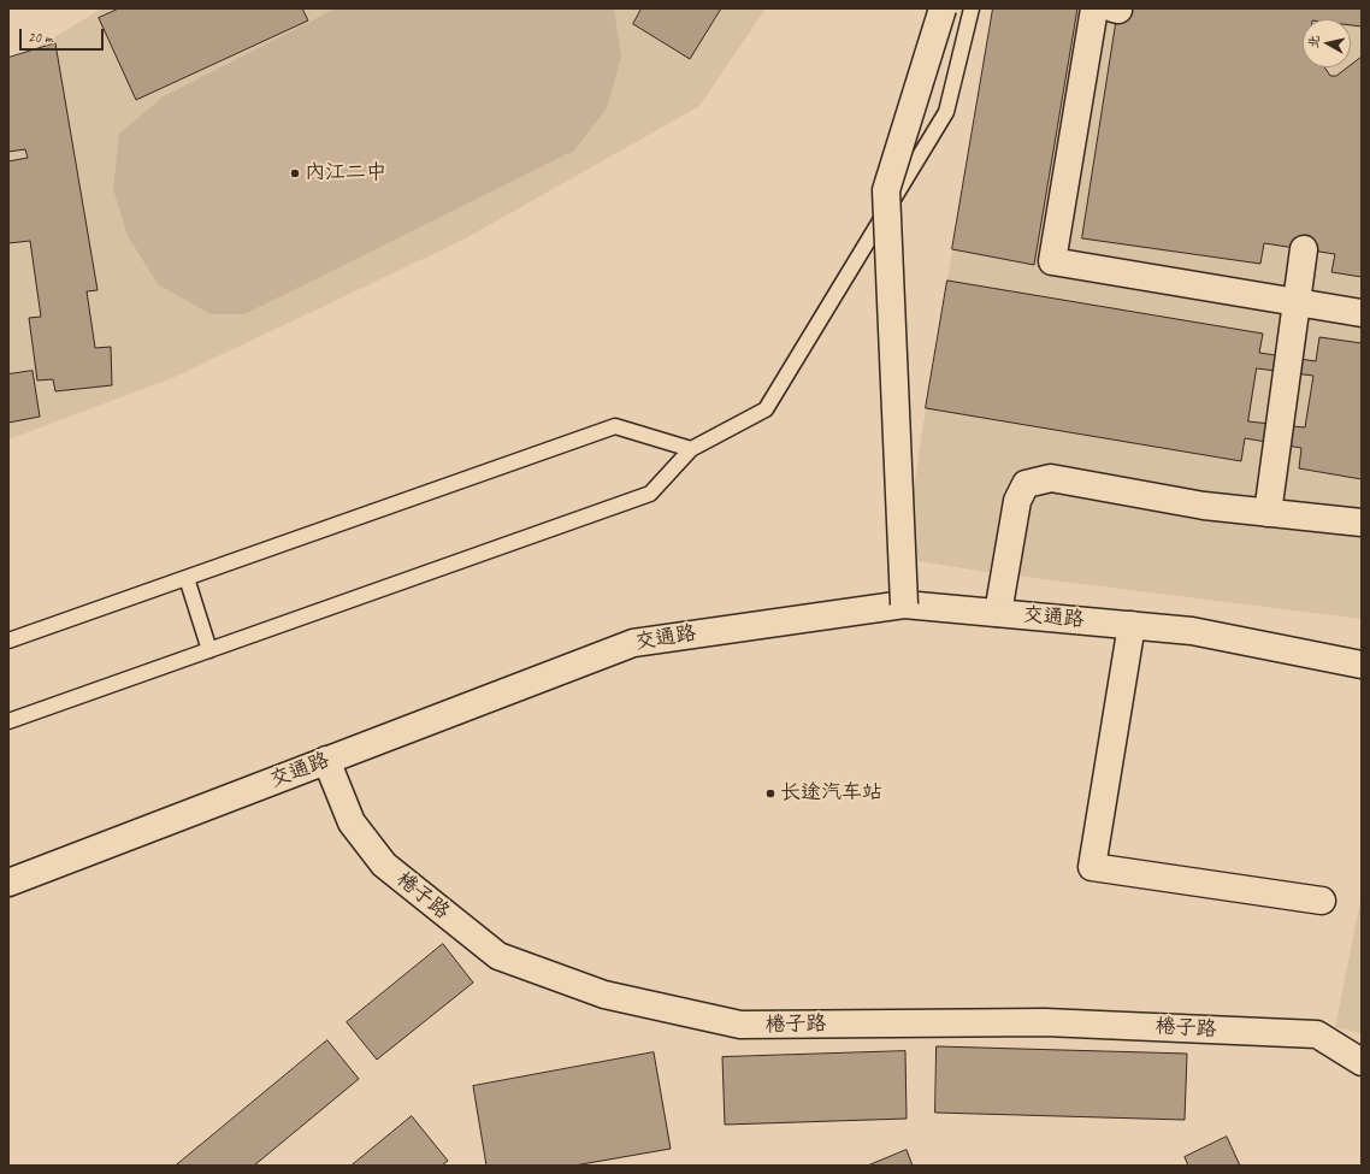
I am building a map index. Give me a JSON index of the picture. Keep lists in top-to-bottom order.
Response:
{
  "streets": {
    "street": ["交通路", "棬子路"]
  },
  "crossings": [
    ["交通路", "棬子路"]
  ],
  "places": ["内江二中", "长途汽车站"],
  "scale_bar": "20 m",
  "north": "left"
}
